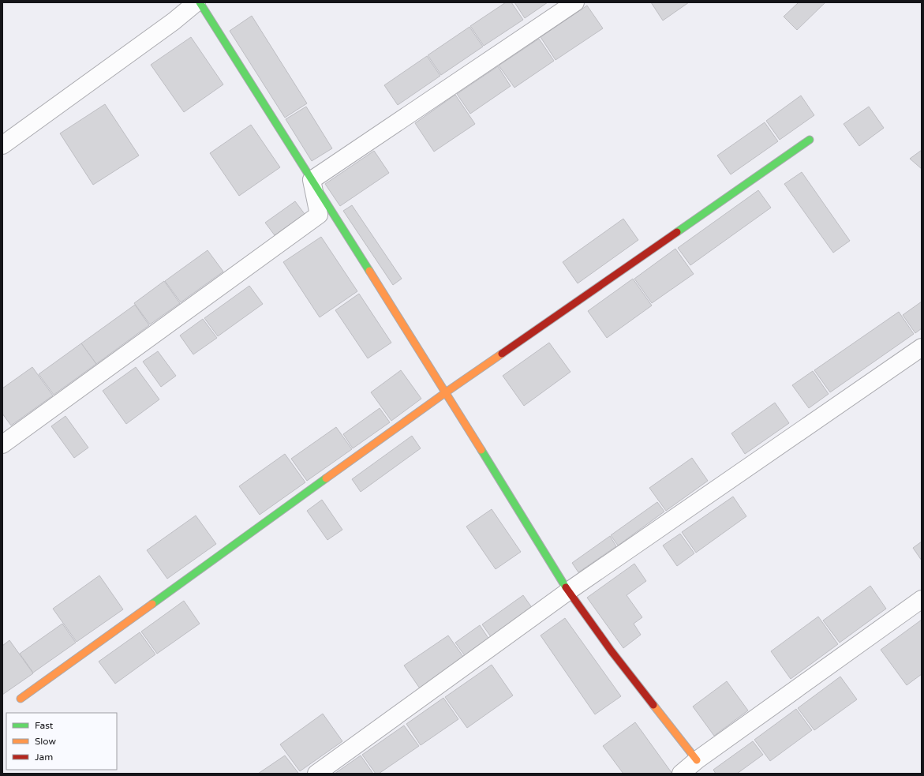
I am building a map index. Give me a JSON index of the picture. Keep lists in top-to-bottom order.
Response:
{
  "legend": ["Fast", "Slow", "Jam"]
}
